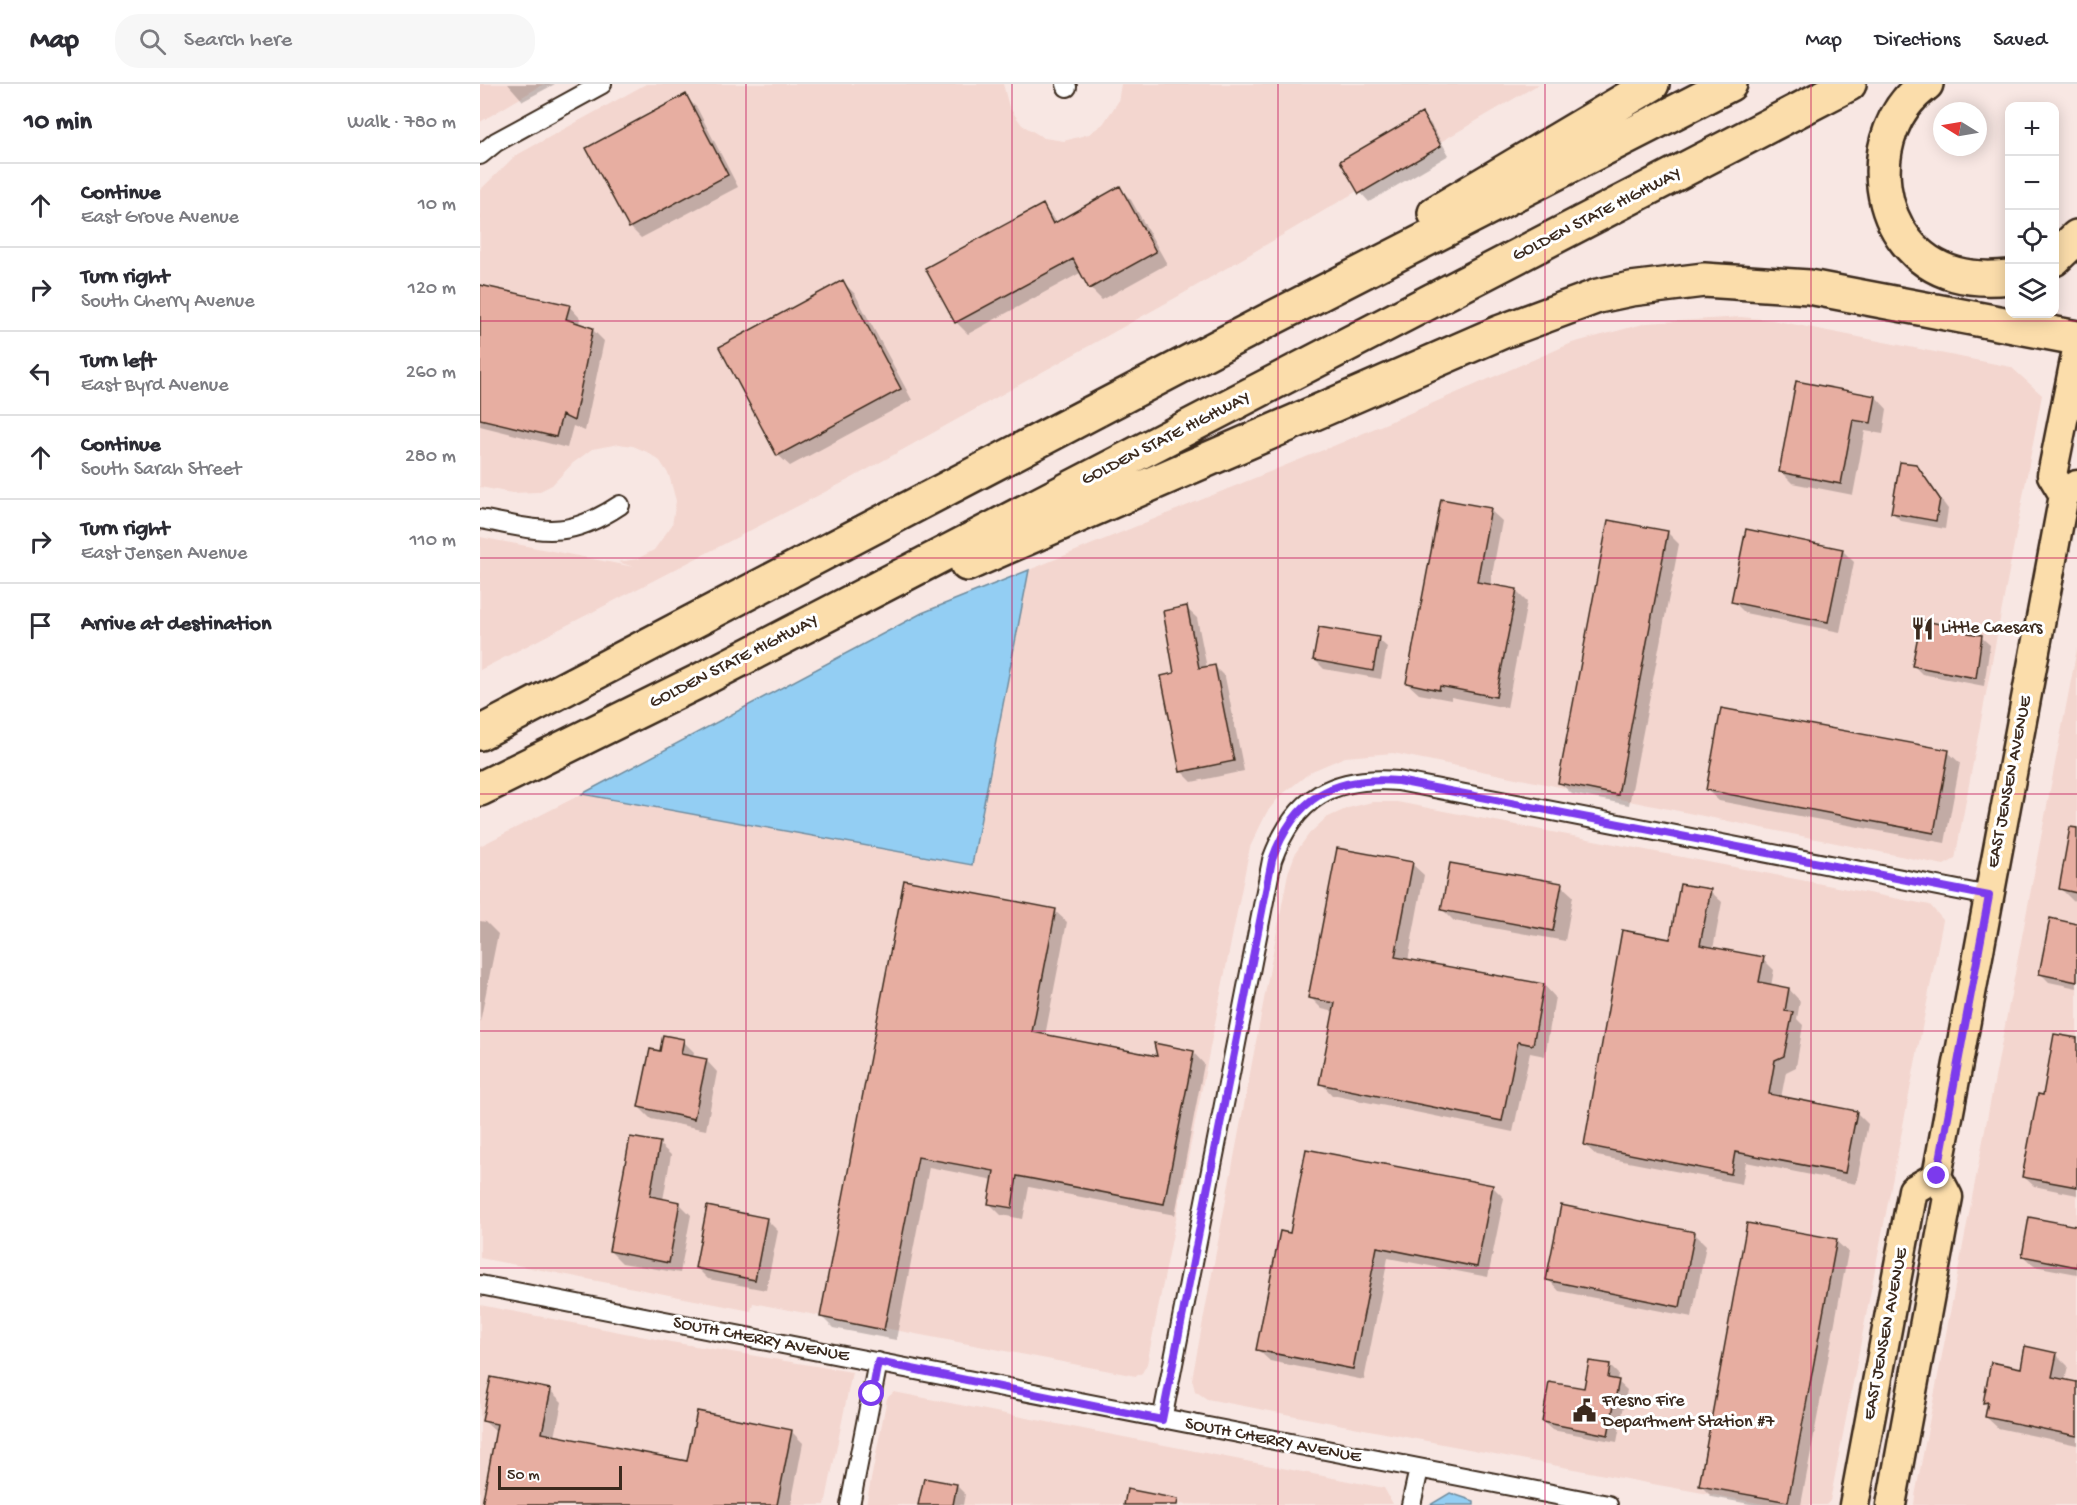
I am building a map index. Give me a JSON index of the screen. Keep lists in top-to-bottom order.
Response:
{
  "streets": {
    "highway": ["GOLDEN STATE HIGHWAY"],
    "main road": ["EAST JENSEN AVENUE"],
    "street": ["SOUTH CHERRY AVENUE"]
  },
  "places": {
    "restaurant": ["Little Caesars"],
    "public building": ["Fresno Fire Department Station #7"]
  },
  "scale_bar": "50 m",
  "north": "left",
  "page": {
    "header": "Map",
    "search": "Search here",
    "nav": ["Map", "Directions", "Saved"],
    "heading": ["10 min", "Walk · 780 m"],
    "map_buttons": ["+", "−"],
    "list": [
      ["Continue", "East Grove Avenue", "10 m"],
      ["Turn right", "South Cherry Avenue", "120 m"],
      ["Turn left", "East Byrd Avenue", "260 m"],
      ["Continue", "South Sarah Street", "280 m"],
      ["Turn right", "East Jensen Avenue", "110 m"],
      "Arrive at destination"
    ],
    "scale": "50 m"
  }
}
